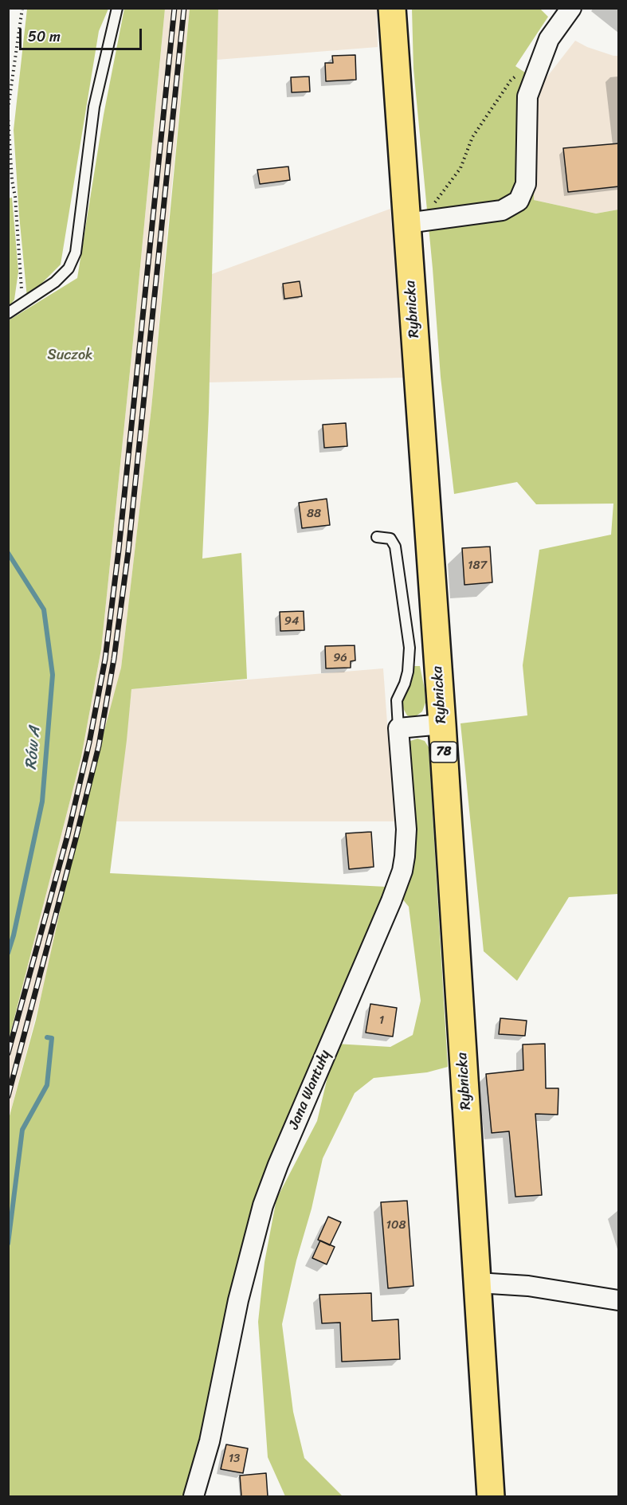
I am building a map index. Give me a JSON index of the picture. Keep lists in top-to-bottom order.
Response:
{
  "streets": {
    "main road": ["Rybnicka", "78"],
    "street": ["Jana Wantuły"]
  },
  "water": ["Rów A"],
  "parks": ["Suczok"],
  "house_numbers": [
    "88",
    "187",
    "94",
    "96",
    "1",
    "108",
    "13"
  ],
  "scale_bar": "50 m"
}
